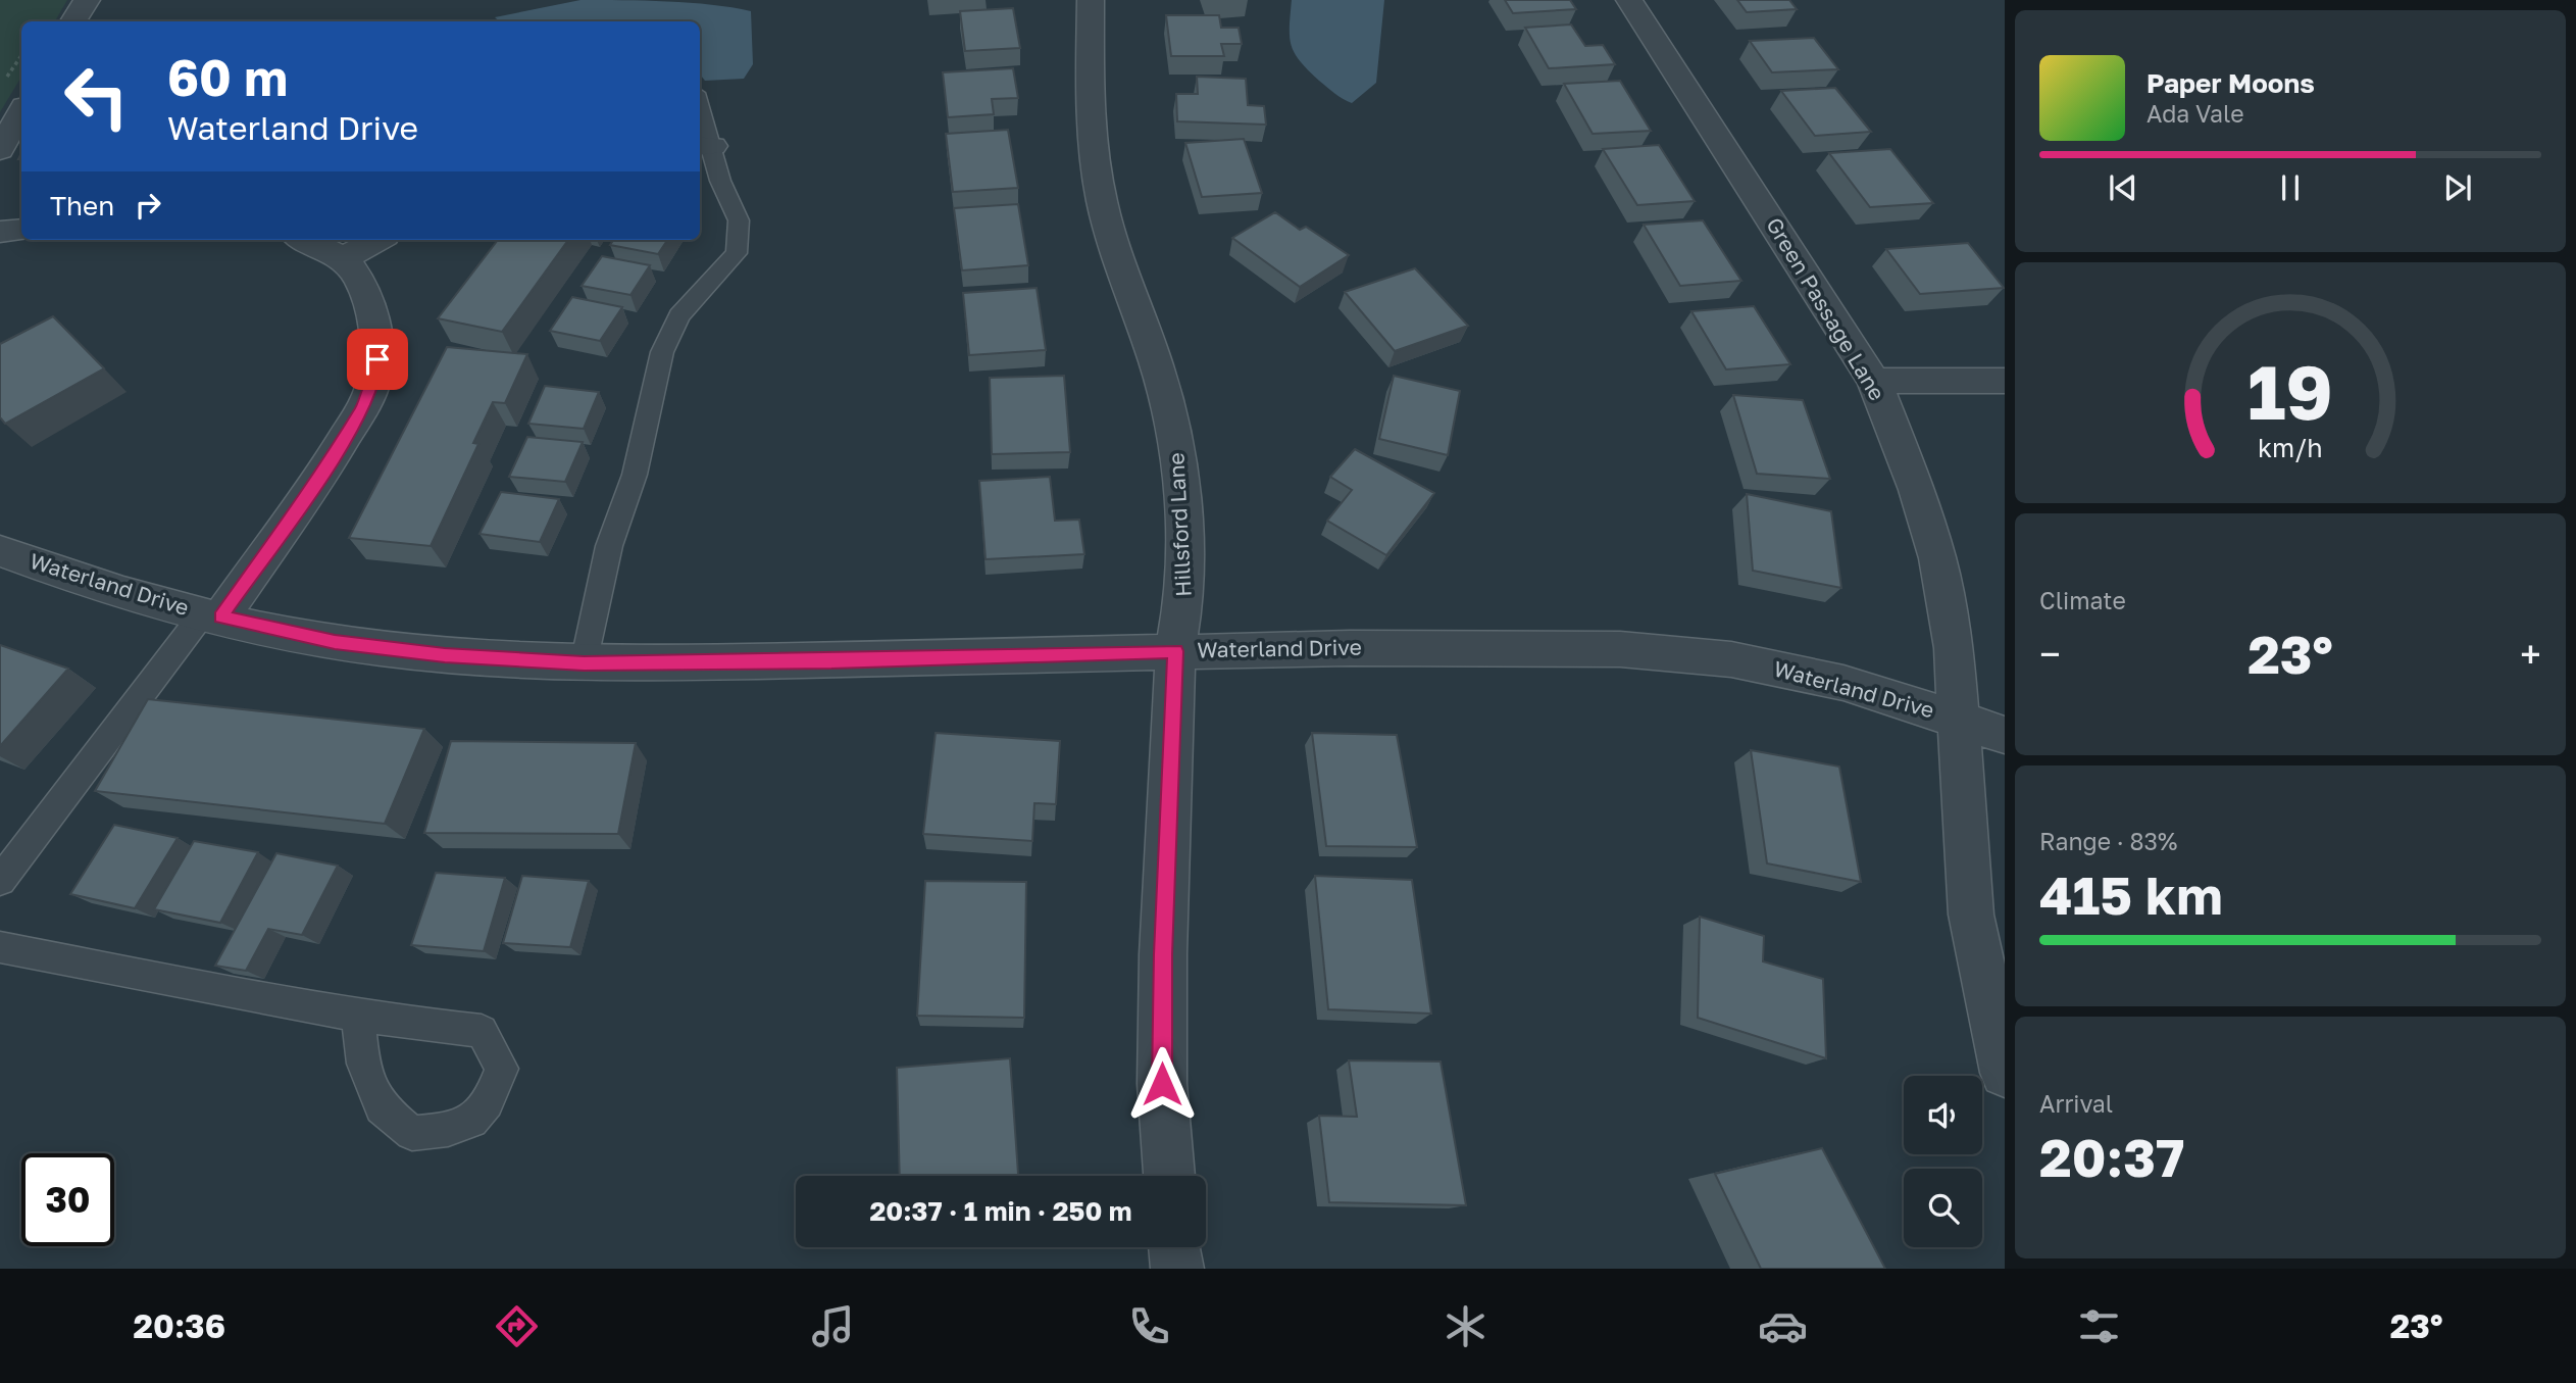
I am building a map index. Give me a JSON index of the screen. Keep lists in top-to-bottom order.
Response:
{
  "streets": {
    "street": ["Green Passage Lane", "Hillsford Lane", "Waterland Drive"]
  },
  "crossings": [
    ["Green Passage Lane", "Waterland Drive"],
    ["Hillsford Lane", "Waterland Drive"]
  ],
  "page": {
    "turn": ["60 m", "Waterland Drive"],
    "song": ["Paper Moons", "Ada Vale"],
    "then": "Then",
    "tile": [
      "Climate",
      ["Range · 83%", "415 km"],
      ["Arrival", "20:37"]
    ],
    "heat": ["−", "23°", "+"],
    "limit": "30",
    "trip": "20:37 · 1 min · 250 m",
    "tabs": ["20:36", "23°"],
    "gauge": ["19", "km/h"]
  }
}
